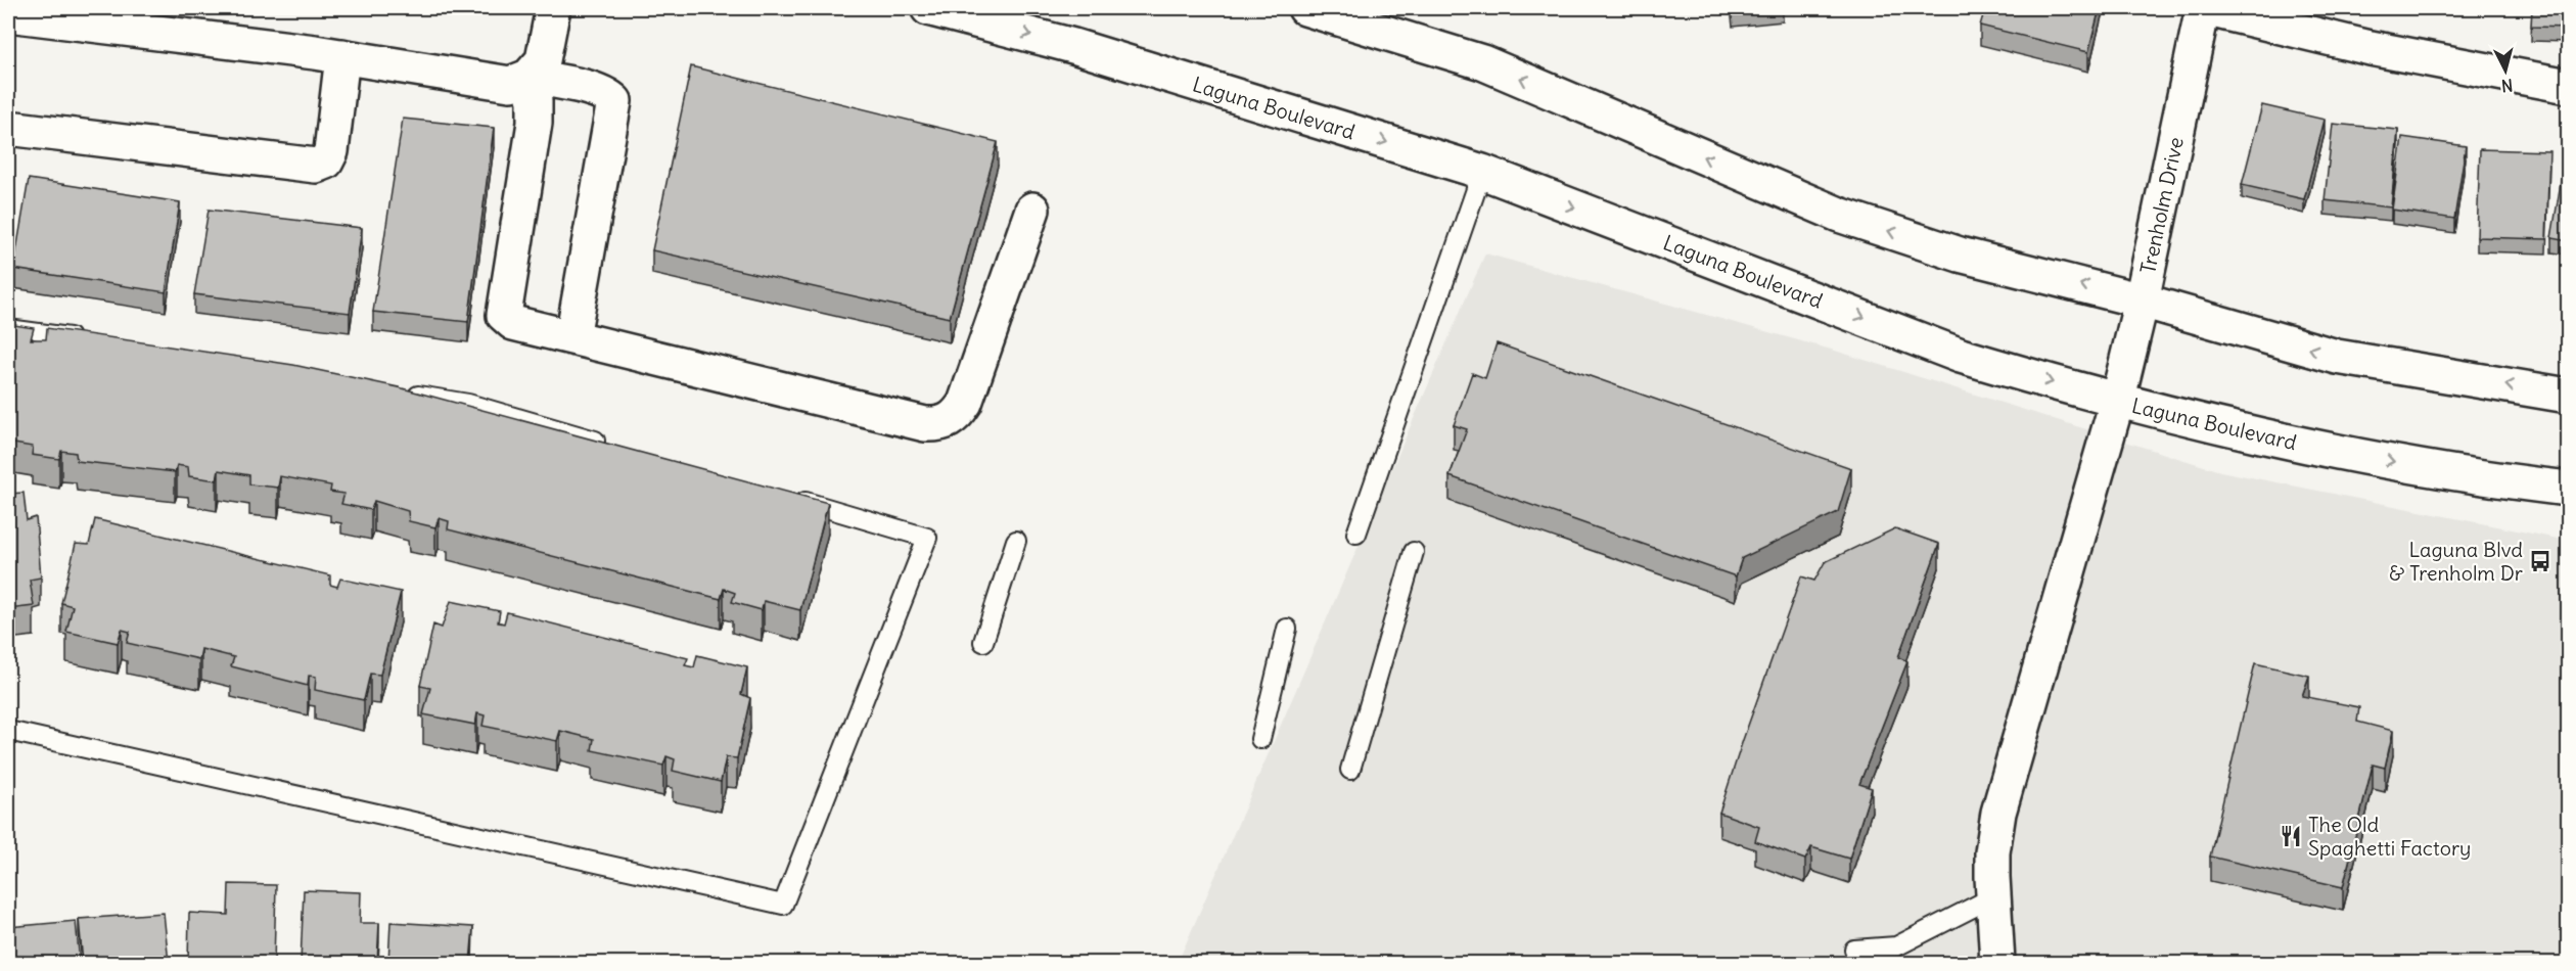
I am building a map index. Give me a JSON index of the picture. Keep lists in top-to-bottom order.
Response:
{
  "streets": {
    "street": ["Laguna Boulevard", "Trenholm Drive"]
  },
  "crossings": [
    ["Laguna Boulevard", "Trenholm Drive"]
  ],
  "places": {
    "bus stop": ["Laguna Blvd & Trenholm Dr"],
    "restaurant": ["The Old Spaghetti Factory"]
  },
  "north": "bottom"
}
